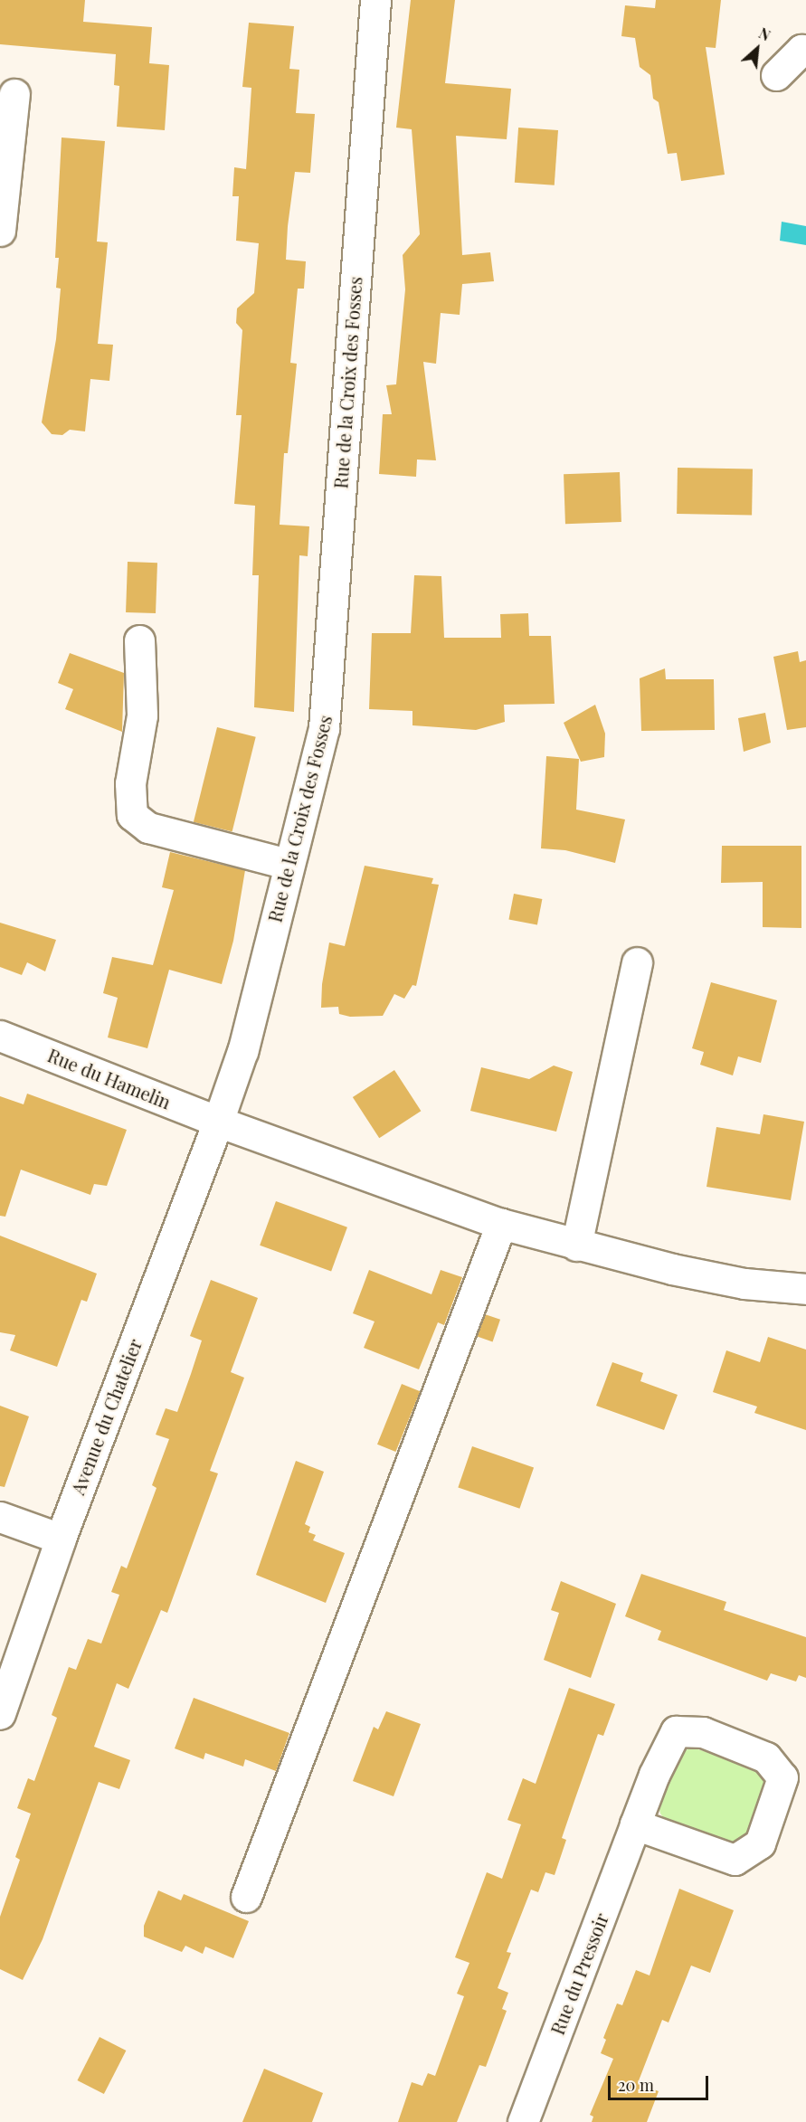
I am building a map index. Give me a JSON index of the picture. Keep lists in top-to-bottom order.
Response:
{
  "streets": {
    "street": [
      "Rue de la Croix des Fosses",
      "Rue du Hamelin",
      "Avenue du Chatelier",
      "Rue du Pressoir"
    ]
  },
  "crossings": [
    ["Rue de la Croix des Fosses", "Rue du Hamelin"],
    ["Rue de la Croix des Fosses", "Avenue du Chatelier"],
    ["Rue du Hamelin", "Avenue du Chatelier"]
  ],
  "scale_bar": "20 m",
  "north": "top right"
}
